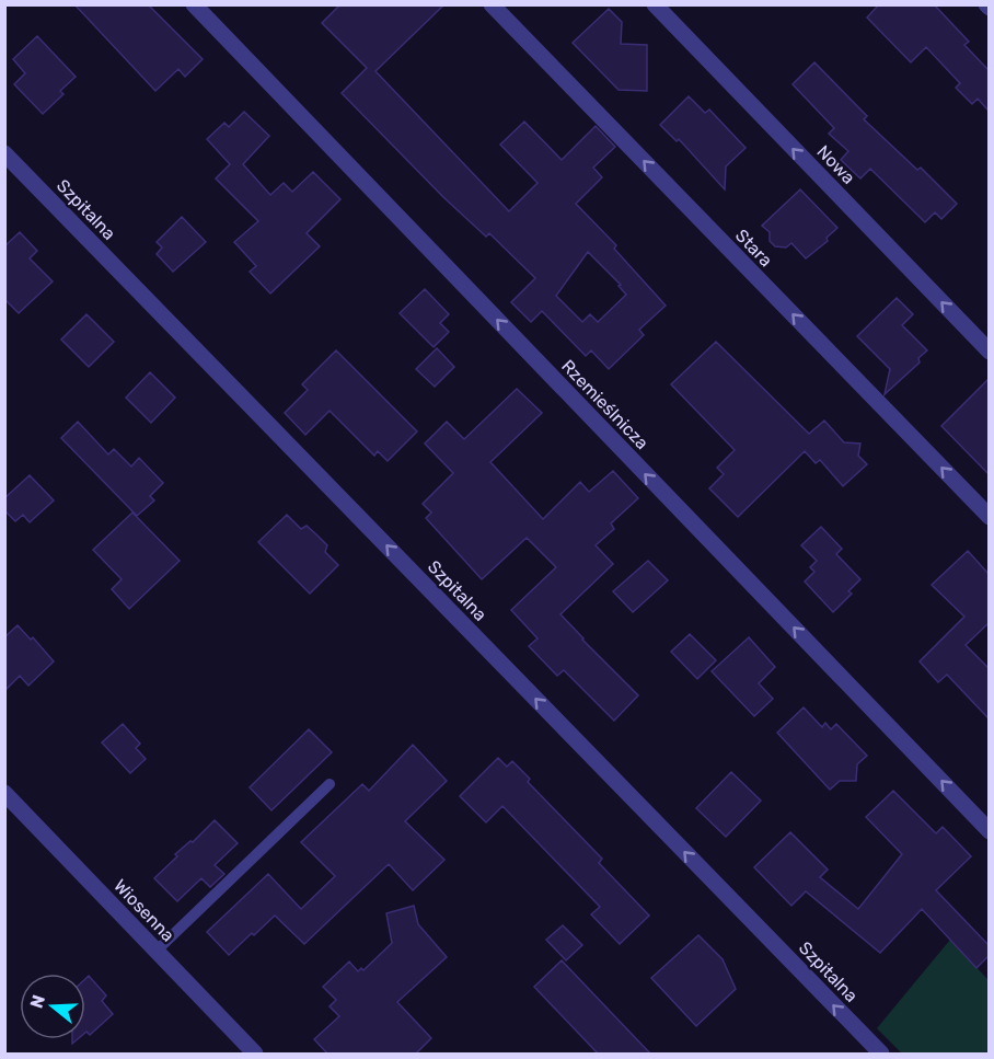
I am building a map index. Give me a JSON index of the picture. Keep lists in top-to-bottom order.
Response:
{
  "streets": {
    "street": [
      "Nowa",
      "Szpitalna",
      "Stara",
      "Rzemieślnicza",
      "Wiosenna"
    ]
  },
  "one_way": [
    "Nowa",
    "Szpitalna",
    "Stara",
    "Rzemieślnicza"
  ],
  "north": "left"
}
